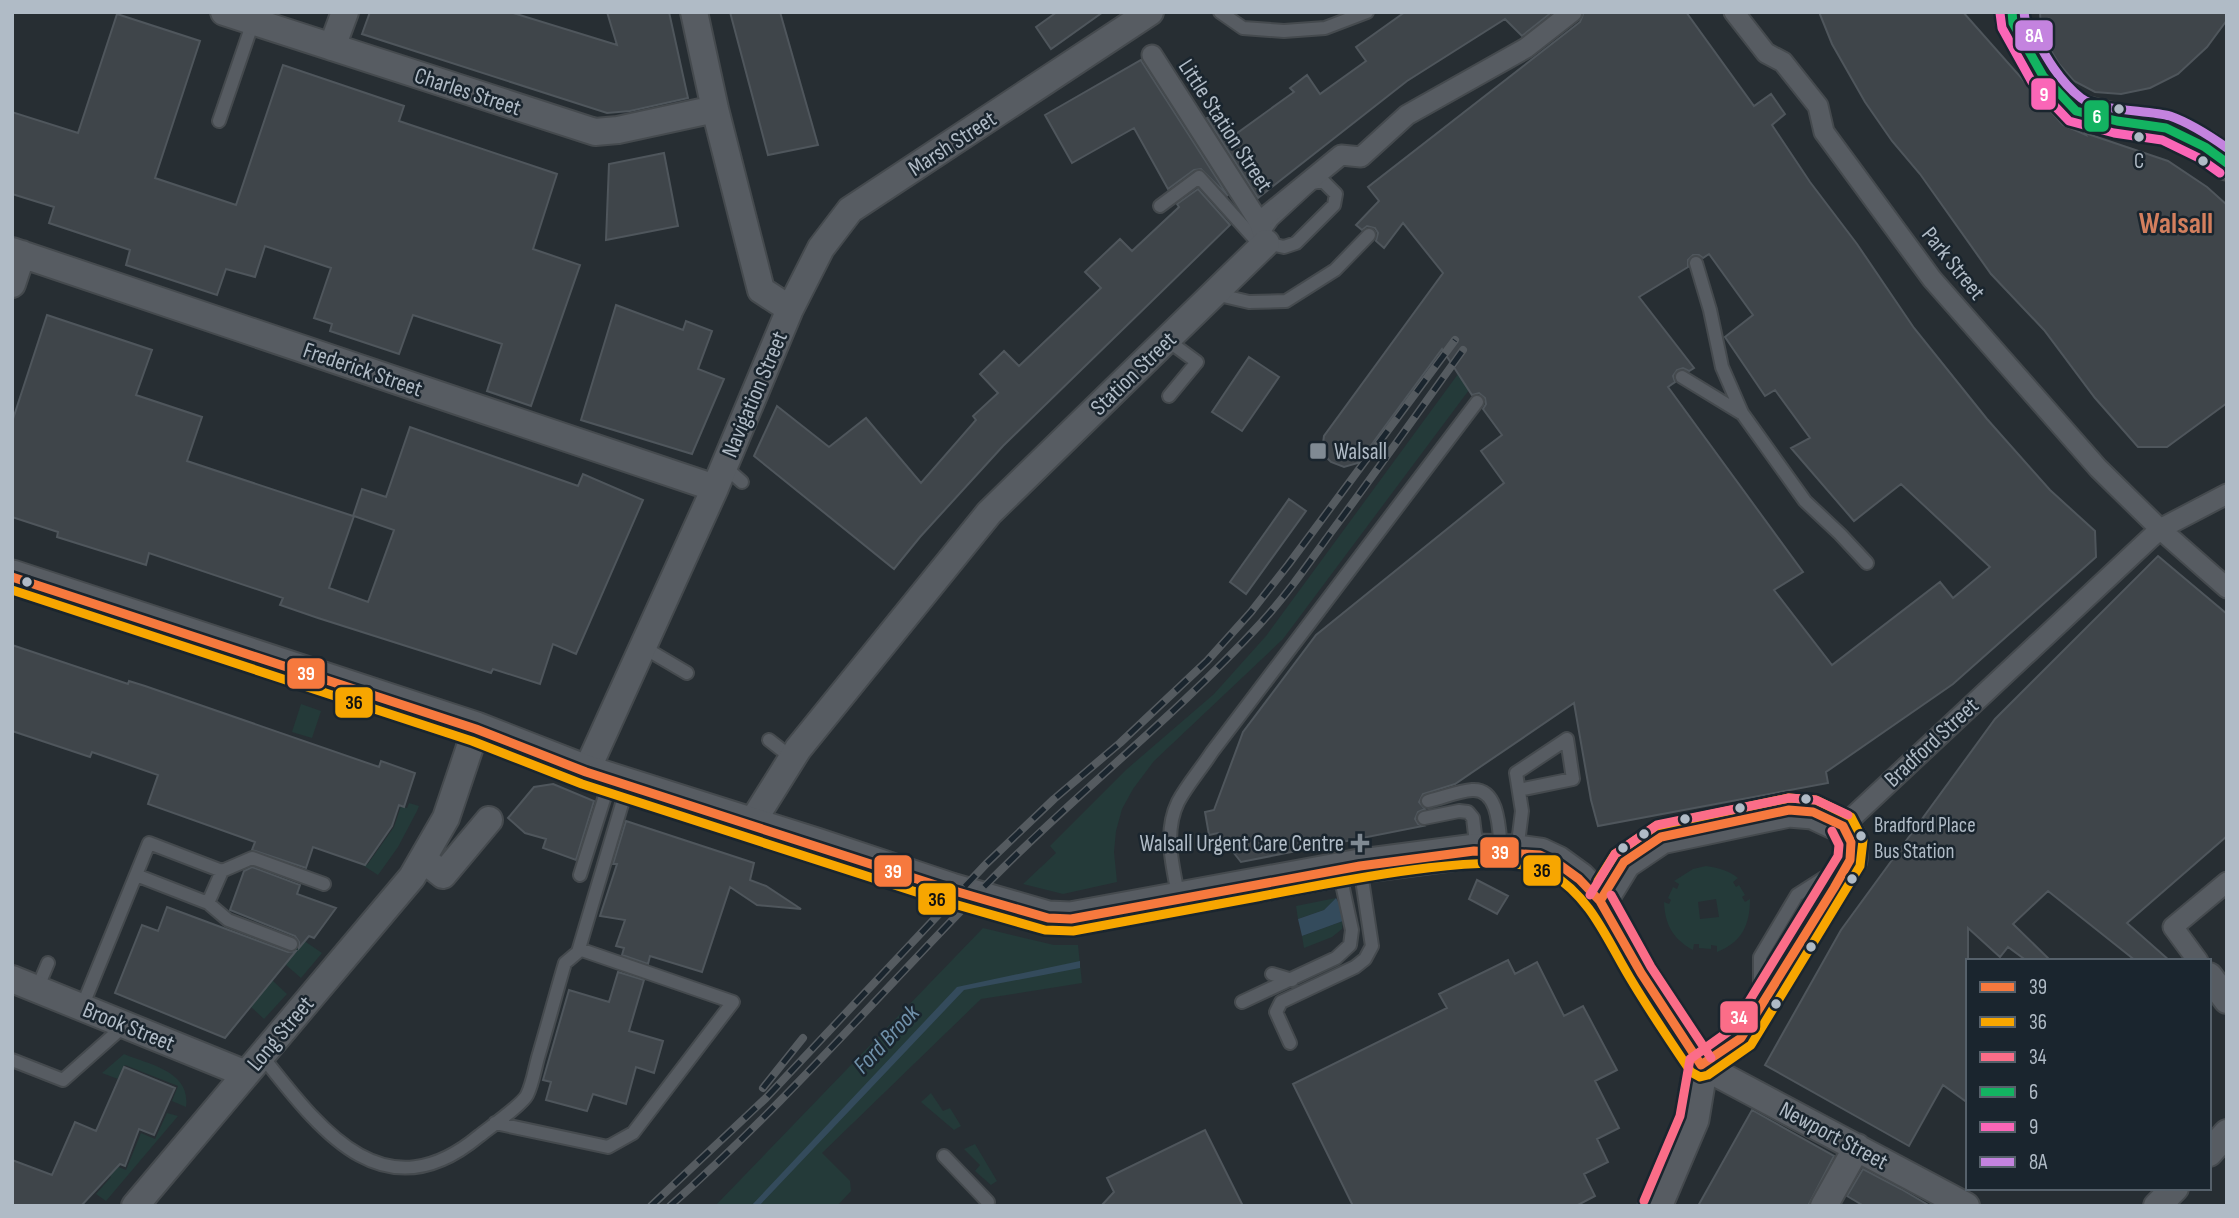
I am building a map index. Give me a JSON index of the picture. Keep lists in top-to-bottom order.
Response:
{
  "streets": {
    "street": [
      "Charles Street",
      "Little Station Street",
      "Marsh Street",
      "Park Street",
      "Frederick Street",
      "Station Street",
      "Navigation Street",
      "Bradford Street",
      "Brook Street",
      "Long Street",
      "Newport Street"
    ]
  },
  "crossings": [
    ["Charles Street", "Navigation Street"],
    ["Little Station Street", "Station Street"],
    ["Marsh Street", "Navigation Street"],
    ["Park Street", "Bradford Street"],
    ["Frederick Street", "Navigation Street"],
    ["Brook Street", "Long Street"]
  ],
  "districts": ["Walsall"],
  "water": ["Ford Brook"],
  "places": {
    "other": ["C", "Bradford Place Bus Station"],
    "transit": ["Walsall"],
    "health": ["Walsall Urgent Care Centre"]
  },
  "lines": [
    "transit line 6",
    "transit line 8A",
    "transit line 9",
    "transit line 39",
    "transit line 36",
    "transit line 34"
  ],
  "legend": [
    "39",
    "36",
    "34",
    "6",
    "9",
    "8A"
  ]
}
